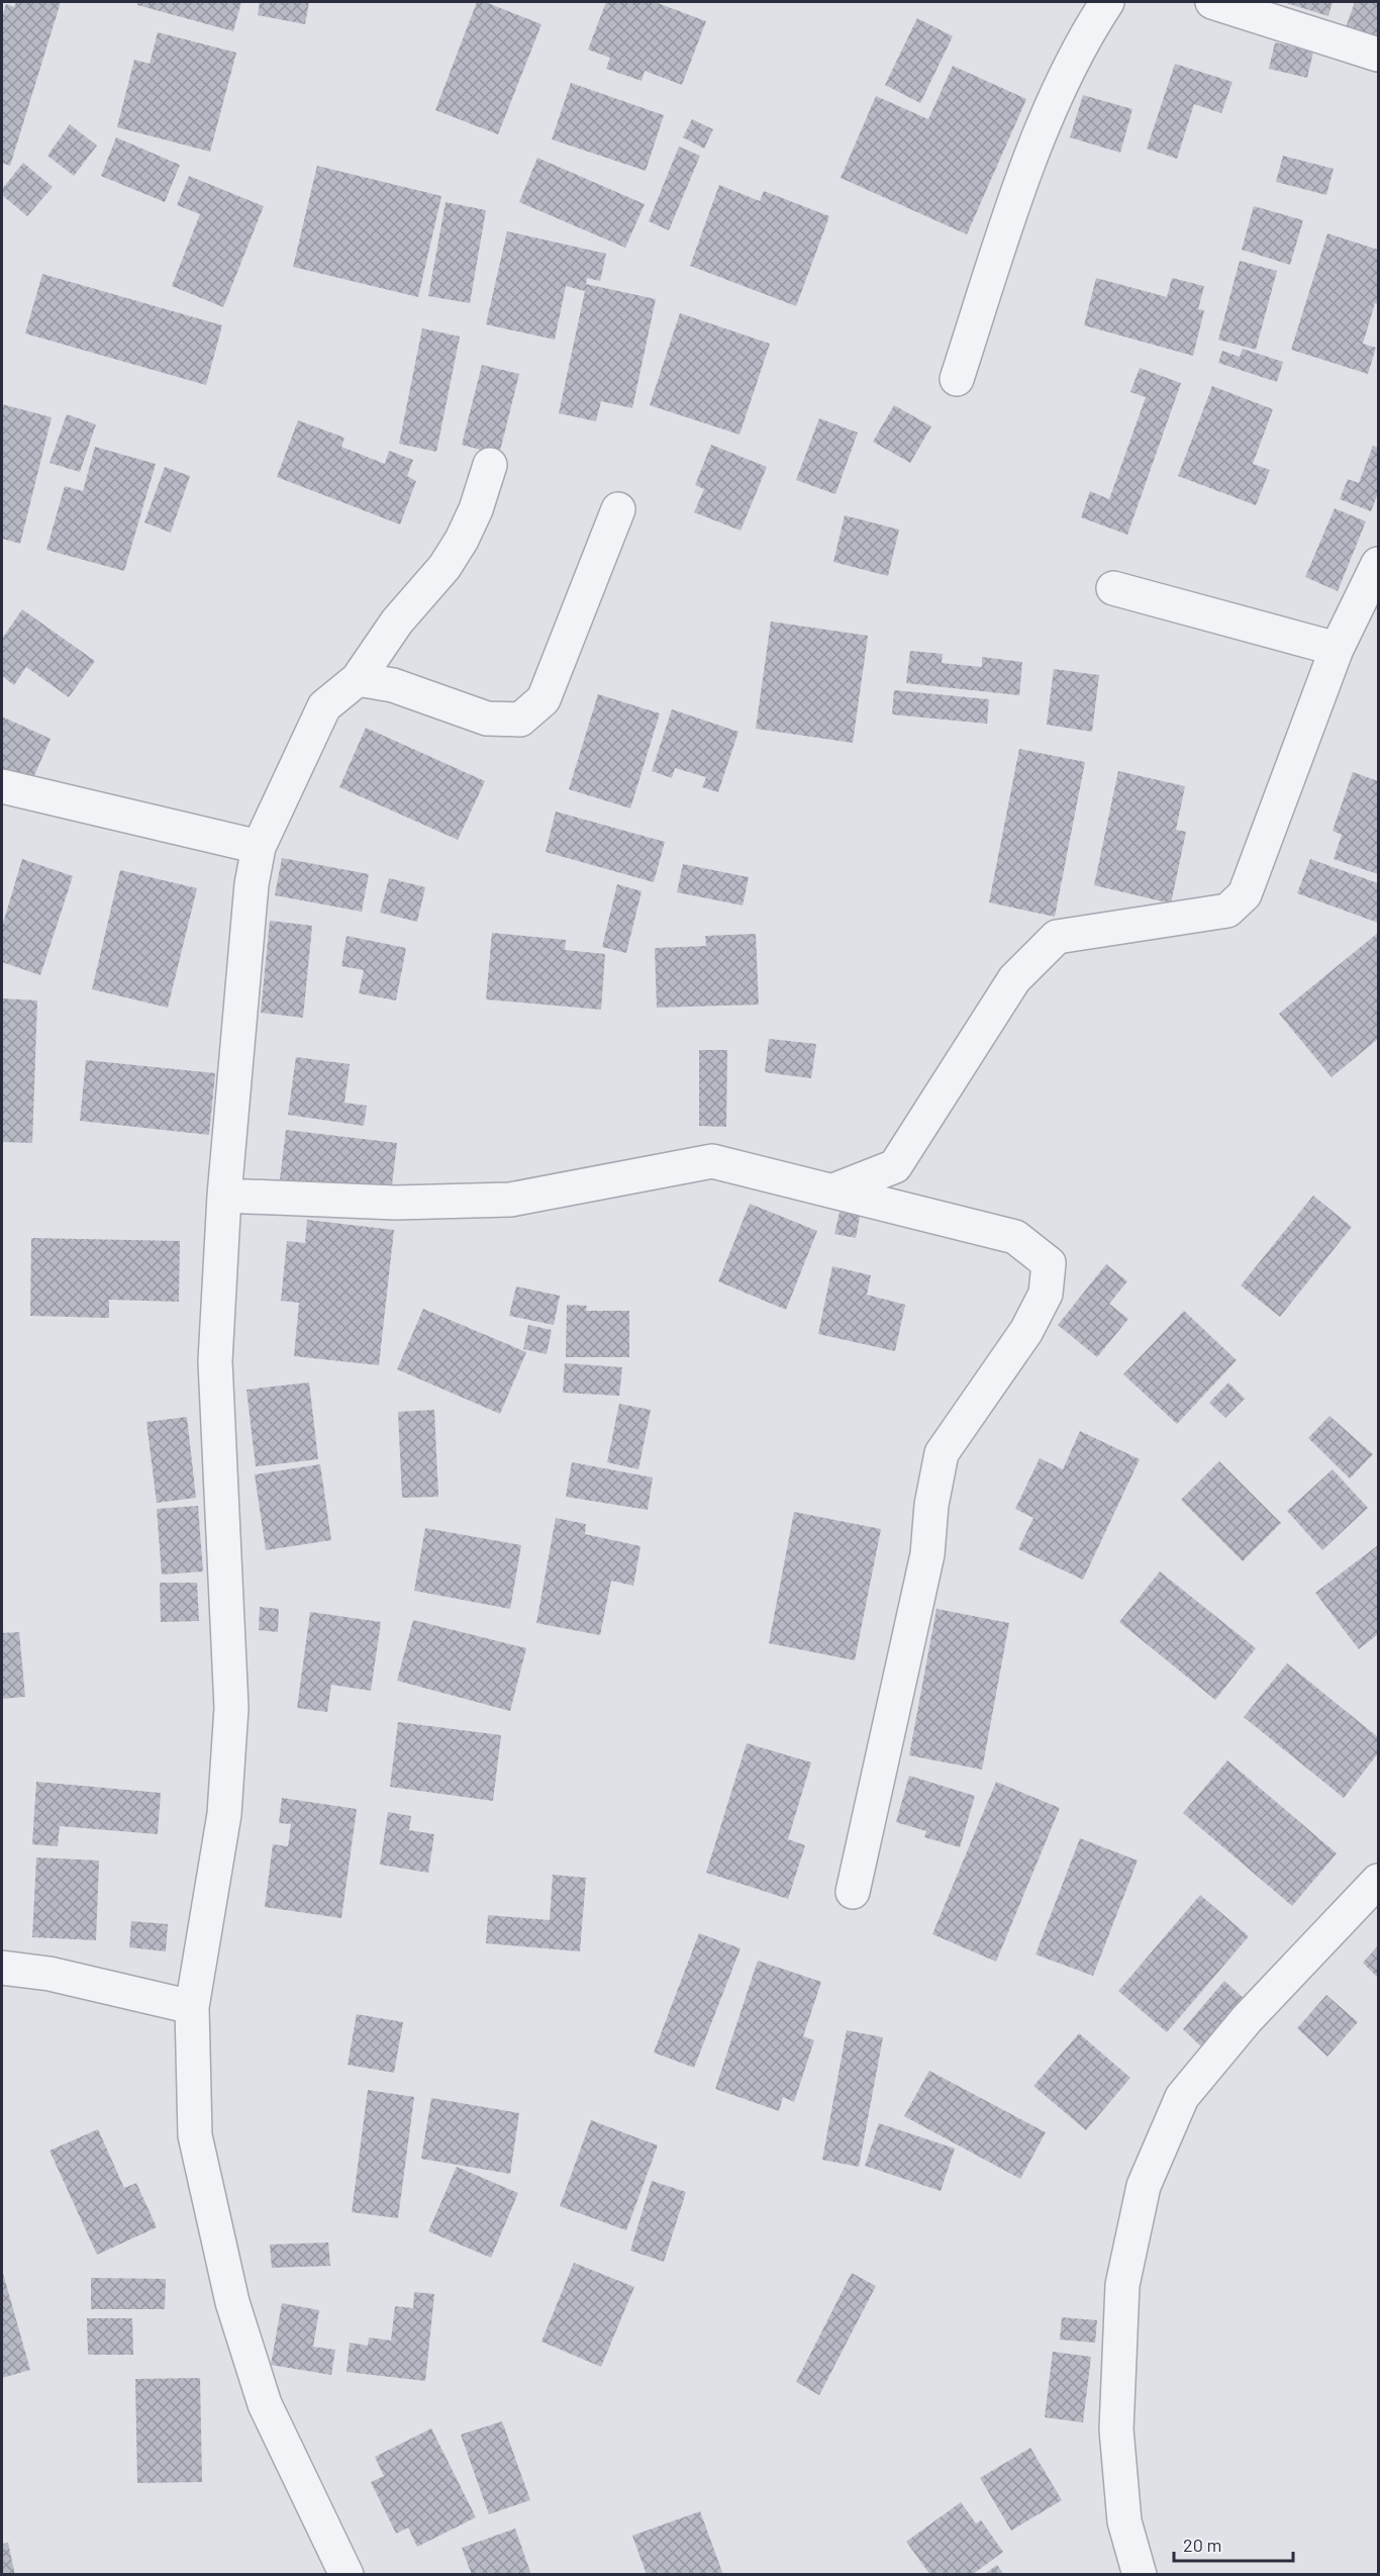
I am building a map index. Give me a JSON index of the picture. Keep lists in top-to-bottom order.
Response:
{
  "scale_bar": "20 m"
}
